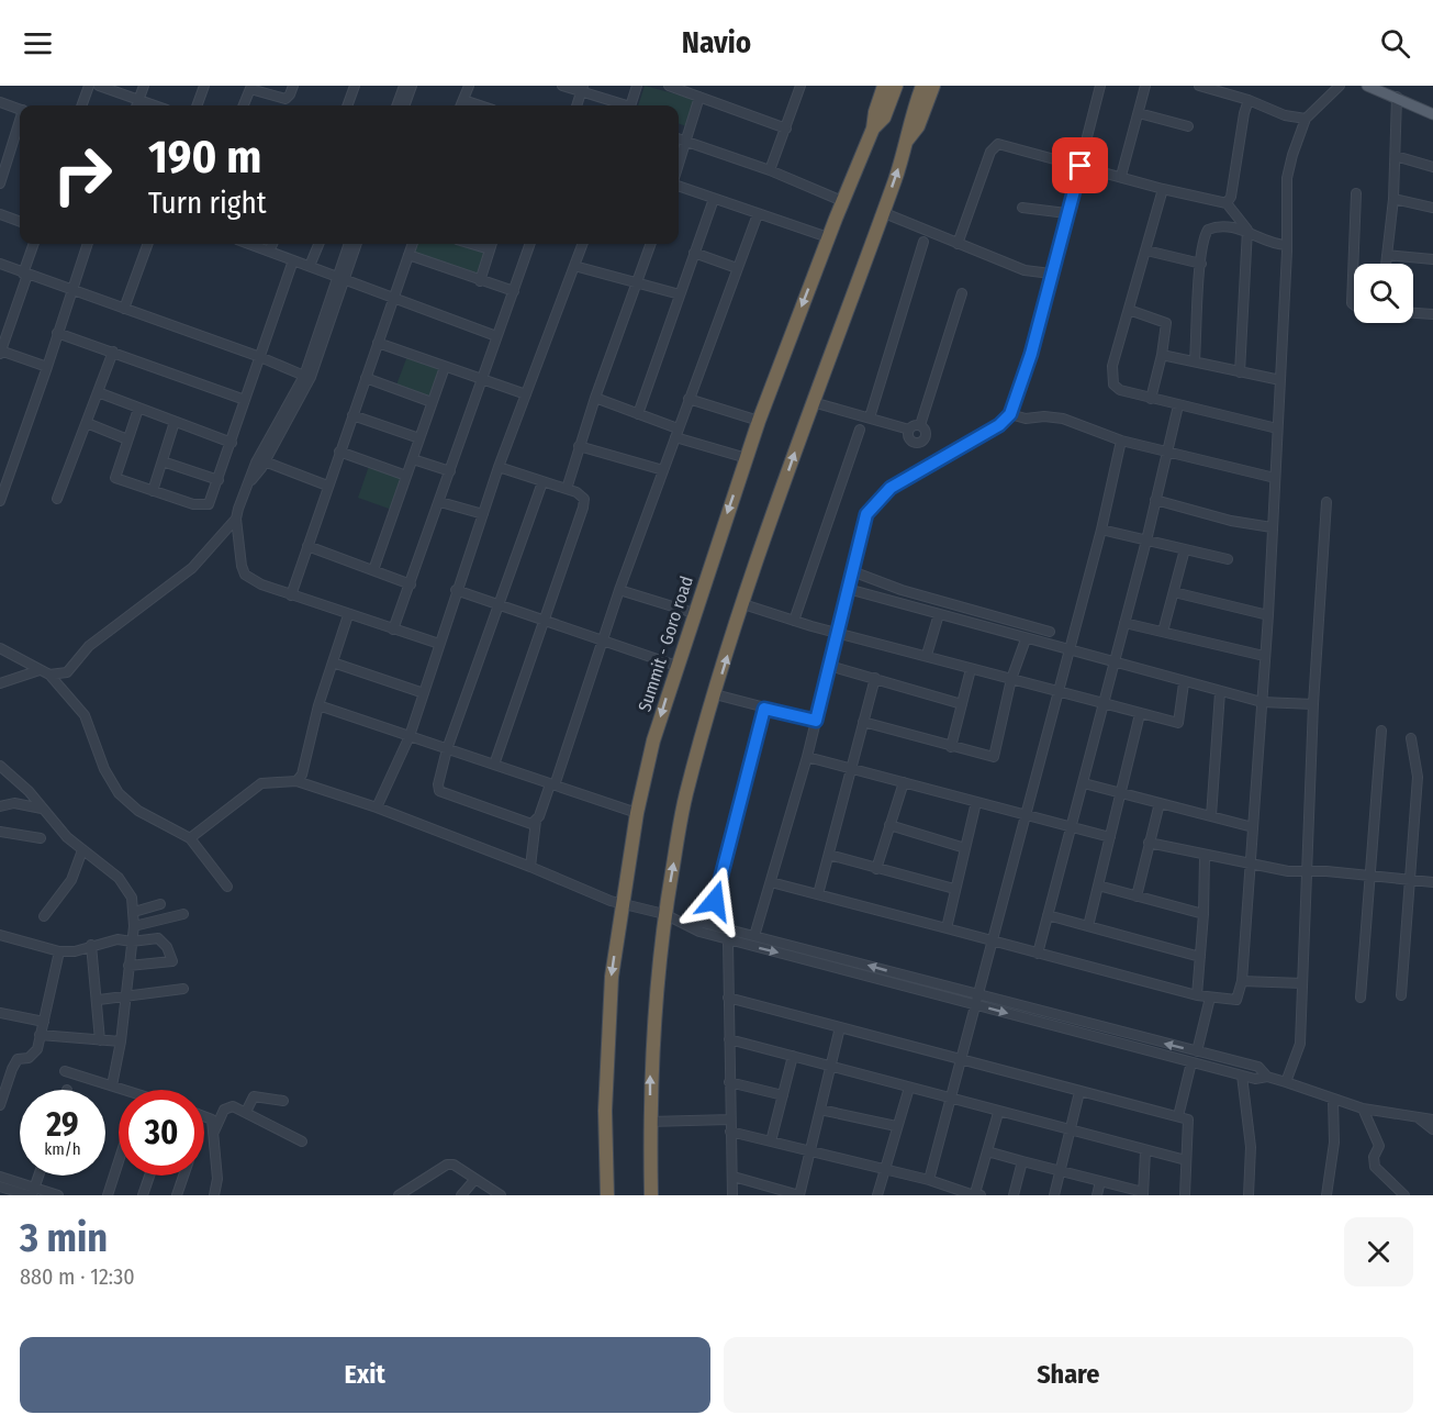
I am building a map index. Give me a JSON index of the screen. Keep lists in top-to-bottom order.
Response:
{
  "streets": {
    "highway": ["Summit - Goro road"]
  },
  "page": {
    "header": "Navio",
    "turn": ["190 m", "Turn right"],
    "speed": "29 km/h",
    "limit": "30",
    "heading": ["3 min", "880 m · 12:30"],
    "buttons": ["Exit", "Share"]
  }
}
